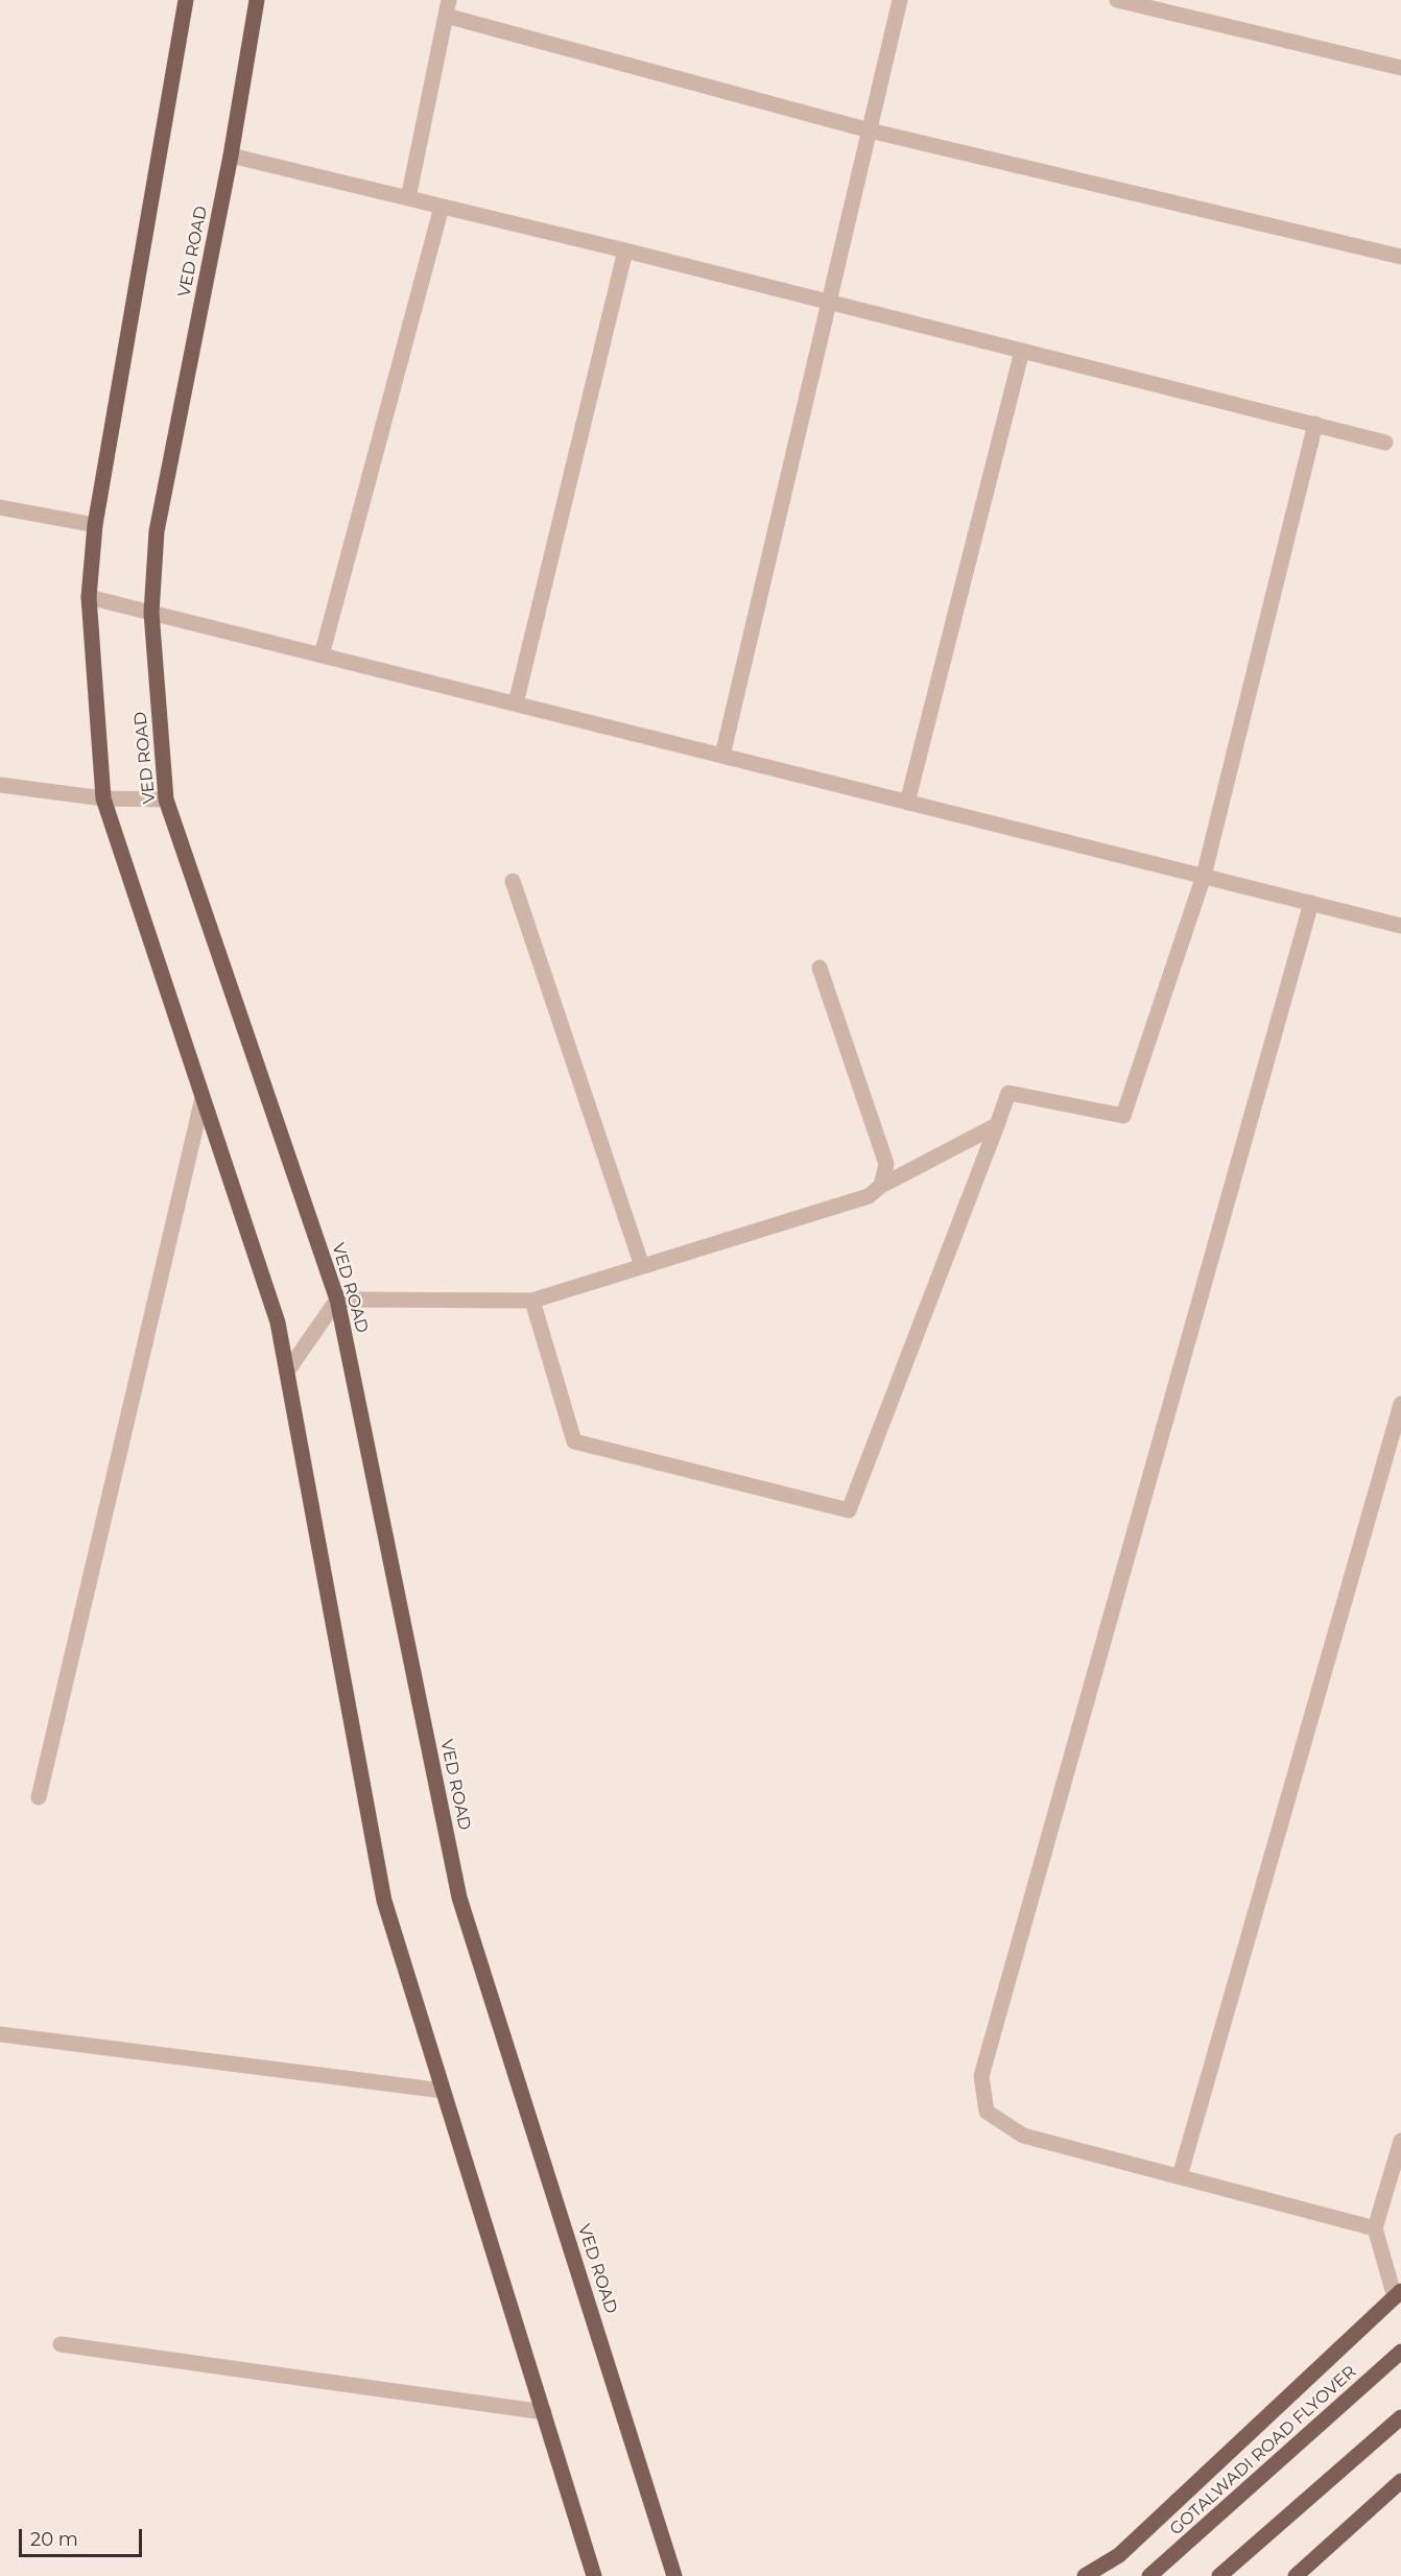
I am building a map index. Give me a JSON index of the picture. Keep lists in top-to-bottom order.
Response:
{
  "streets": {
    "main road": ["VED ROAD", "GOTALWADI ROAD FLYOVER"]
  },
  "scale_bar": "20 m"
}
